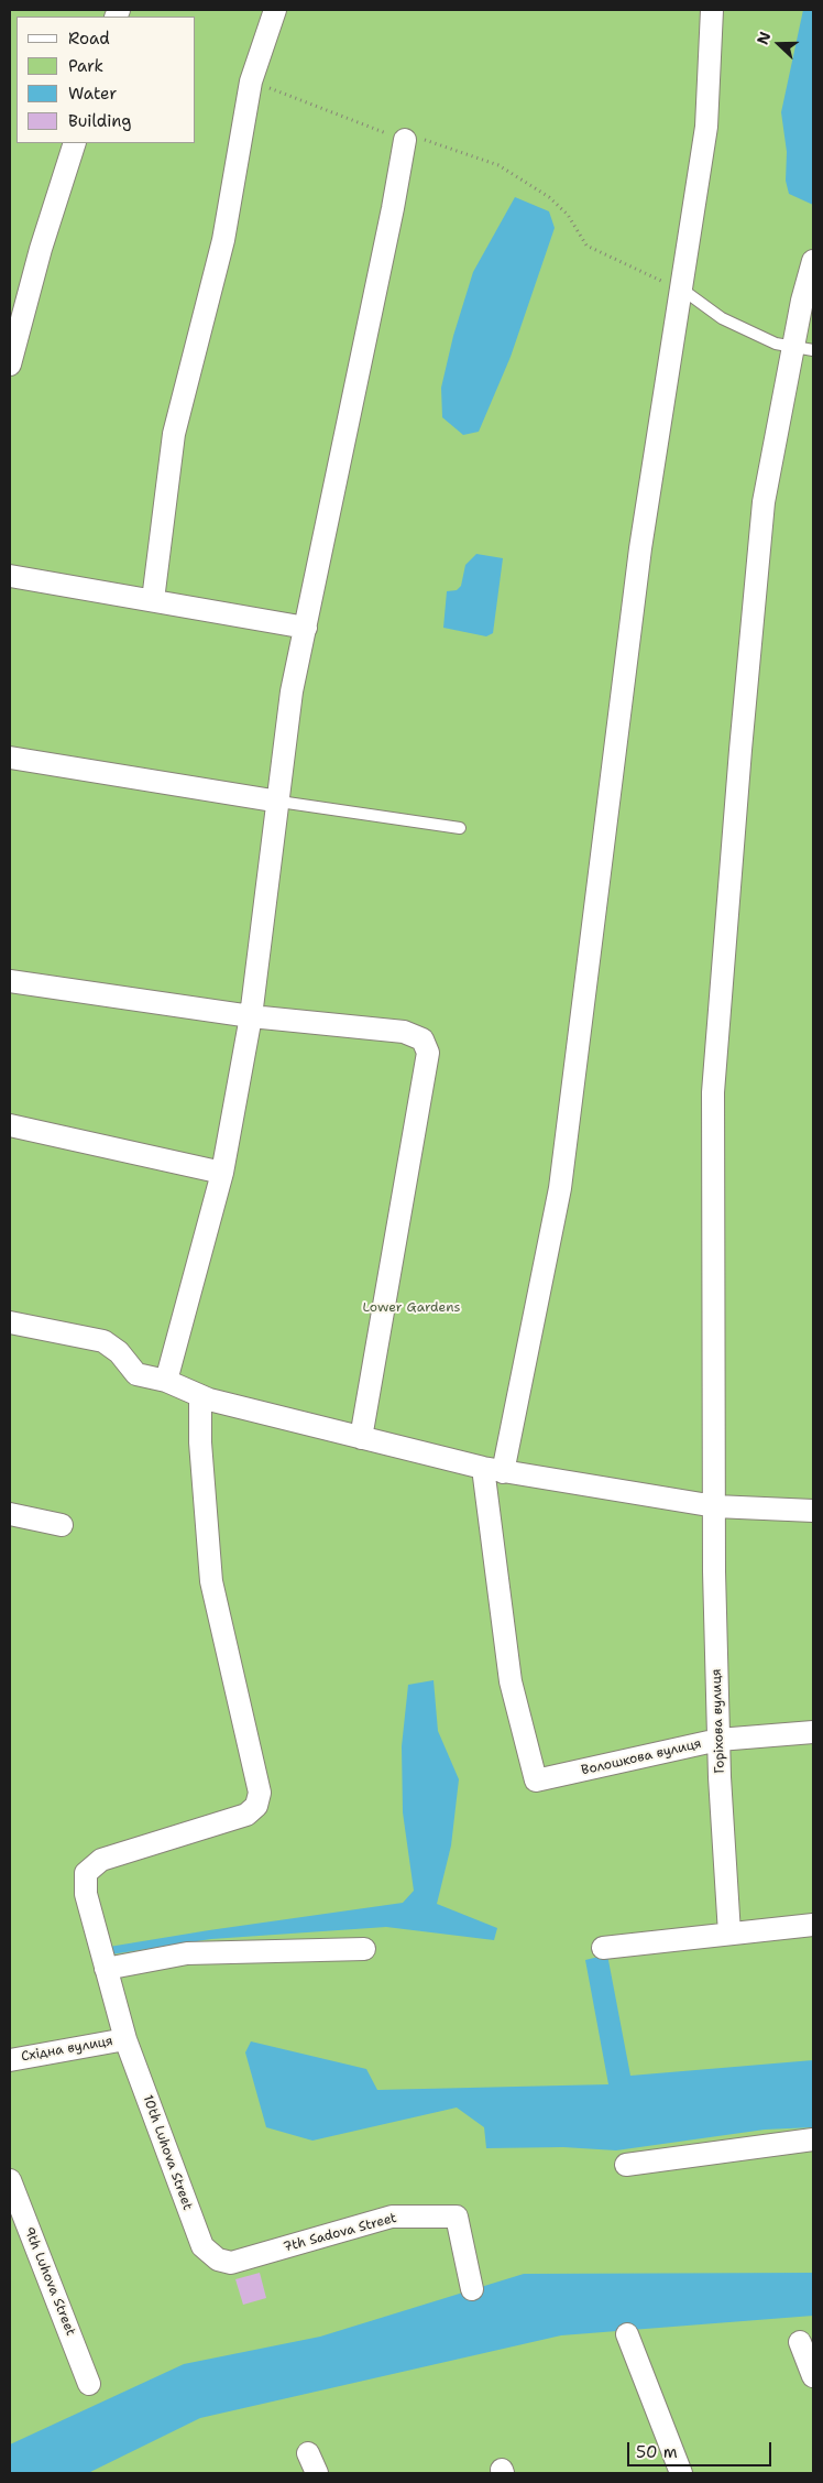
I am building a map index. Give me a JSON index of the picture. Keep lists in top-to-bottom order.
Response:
{
  "streets": {
    "street": [
      "Горіхова вулиця",
      "Волошкова вулиця",
      "Східна вулиця",
      "10th Luhova Street",
      "7th Sadova Street",
      "9th Luhova Street"
    ]
  },
  "crossings": [
    ["Горіхова вулиця", "Волошкова вулиця"],
    ["Східна вулиця", "10th Luhova Street"],
    ["10th Luhova Street", "7th Sadova Street"]
  ],
  "parks": ["Lower Gardens"],
  "legend": [
    "Road",
    "Park",
    "Water",
    "Building"
  ],
  "scale_bar": "50 m",
  "north": "left"
}
